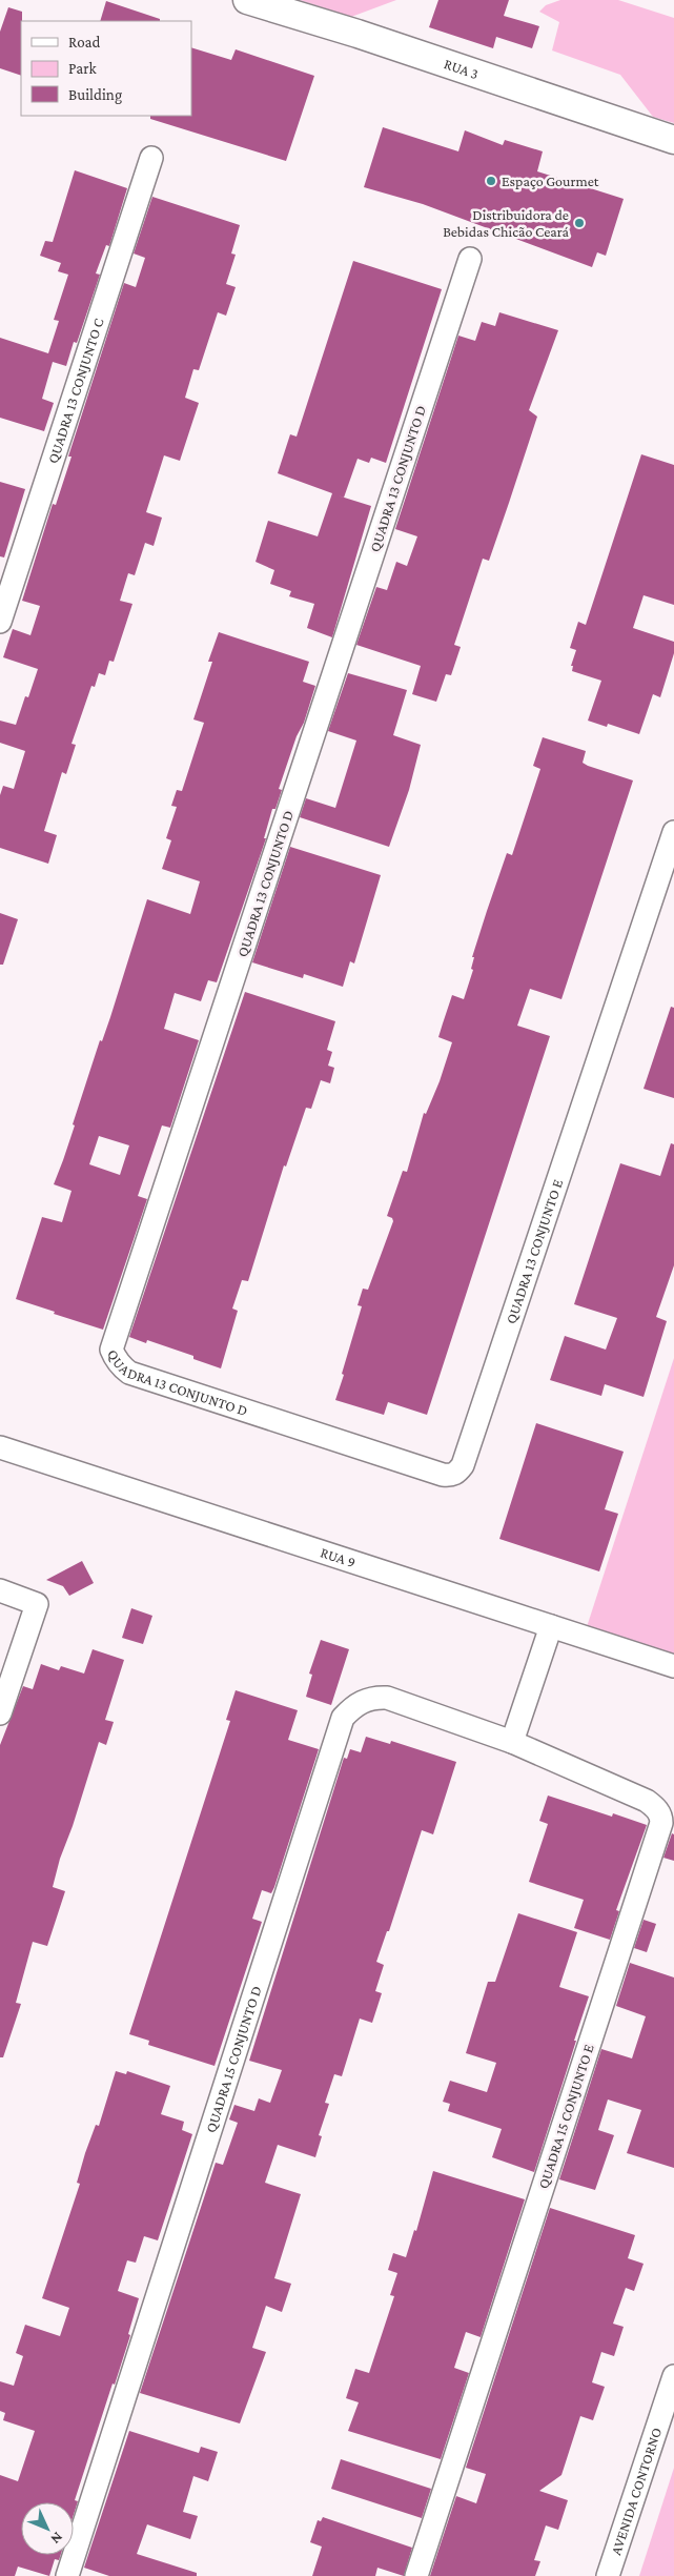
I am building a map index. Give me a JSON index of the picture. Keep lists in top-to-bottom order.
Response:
{
  "streets": {
    "main road": ["RUA 3"],
    "street": [
      "QUADRA 13 CONJUNTO C",
      "QUADRA 13 CONJUNTO D",
      "QUADRA 13 CONJUNTO E",
      "RUA 9",
      "QUADRA 15 CONJUNTO D",
      "QUADRA 15 CONJUNTO E",
      "AVENIDA CONTORNO"
    ]
  },
  "crossings": [
    ["QUADRA 13 CONJUNTO D", "QUADRA 13 CONJUNTO E"],
    ["QUADRA 15 CONJUNTO D", "QUADRA 15 CONJUNTO E"]
  ],
  "places": ["Espaço Gourmet", "Distribuidora de Bebidas Chicão Ceará"],
  "legend": ["Road", "Park", "Building"],
  "north": "bottom right"
}
